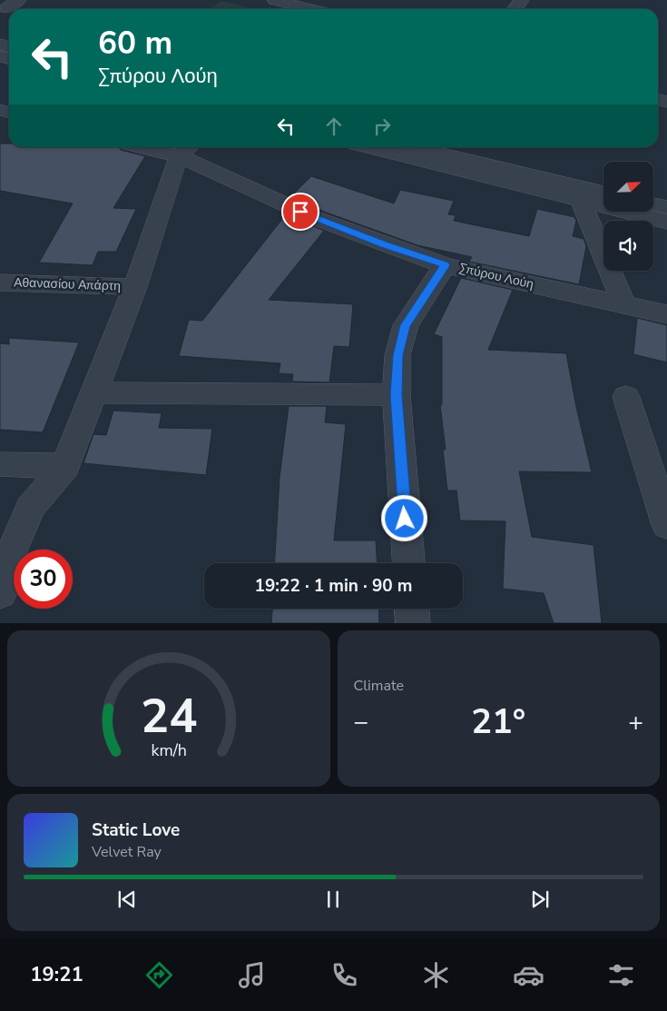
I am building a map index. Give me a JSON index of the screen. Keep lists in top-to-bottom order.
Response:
{
  "streets": {
    "street": ["Σπύρου Λούη", "Αθανασίου Απάρτη"]
  },
  "north": "top right",
  "page": {
    "turn": ["60 m", "Σπύρου Λούη"],
    "limit": "30",
    "trip": "19:22 · 1 min · 90 m",
    "tile": "Climate",
    "heat": ["−", "21°", "+"],
    "song": ["Static Love", "Velvet Ray"],
    "tabs": "19:21",
    "gauge": ["24", "km/h"]
  }
}
